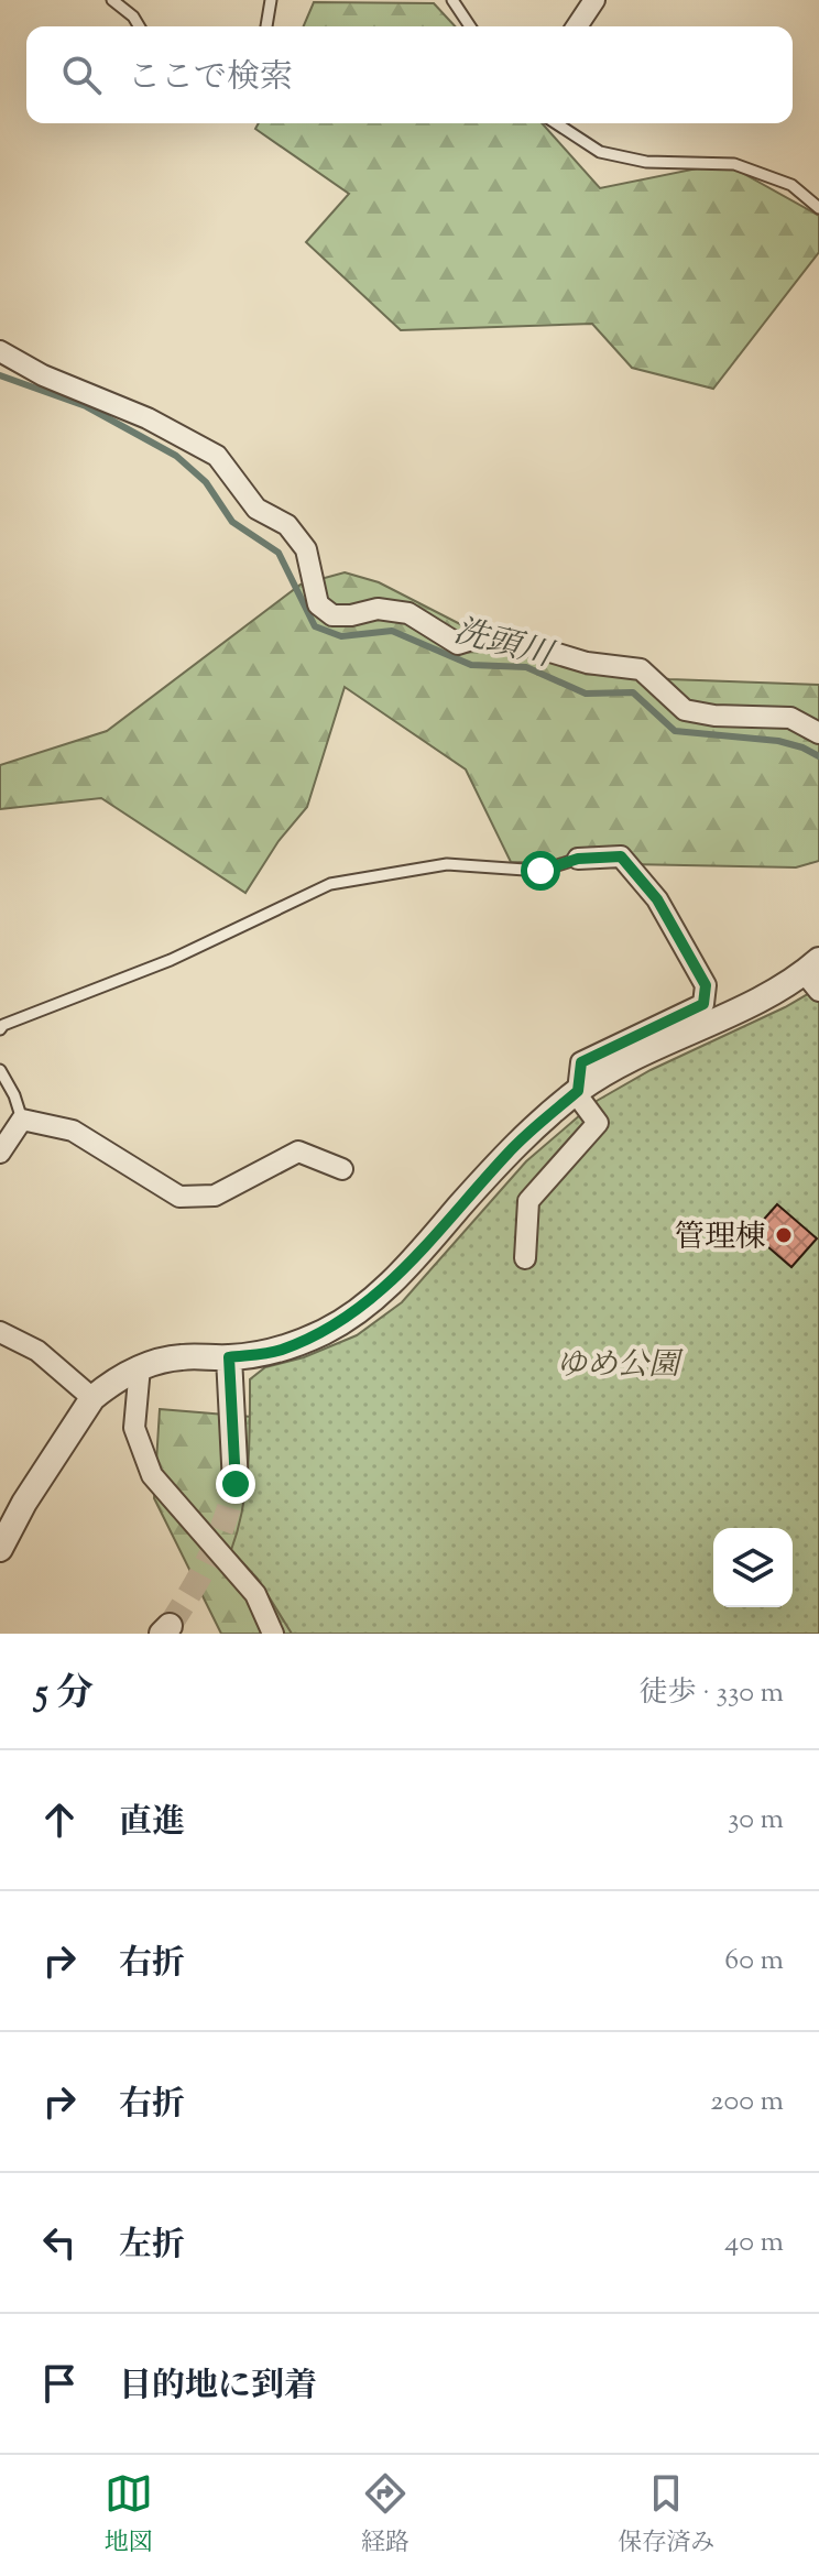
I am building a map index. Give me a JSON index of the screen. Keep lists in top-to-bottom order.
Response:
{
  "water": ["洗頭川"],
  "parks": ["ゆめ公園"],
  "places": ["管理棟"],
  "page": {
    "search": "ここで検索",
    "heading": ["5 分", "徒歩 · 330 m"],
    "list": [
      ["直進", "30 m"],
      ["右折", "60 m"],
      ["右折", "200 m"],
      ["左折", "40 m"],
      "目的地に到着"
    ],
    "nav": ["地図", "経路", "保存済み"]
  }
}
